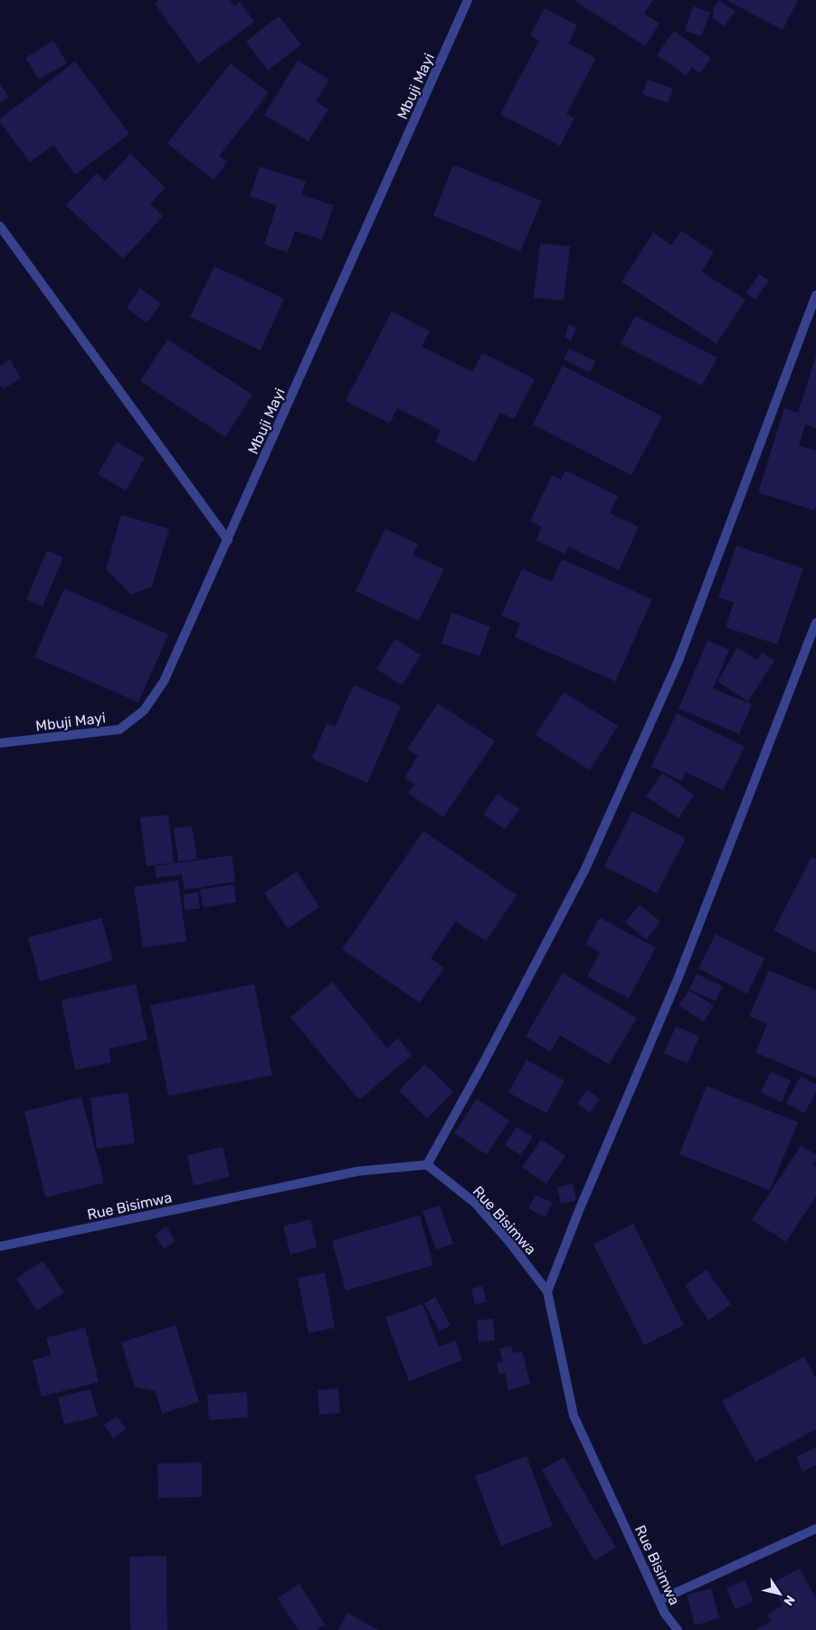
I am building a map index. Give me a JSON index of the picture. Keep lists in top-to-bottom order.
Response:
{
  "streets": {
    "street": ["Mbuji Mayi", "Rue Bisimwa"]
  },
  "north": "bottom right"
}
